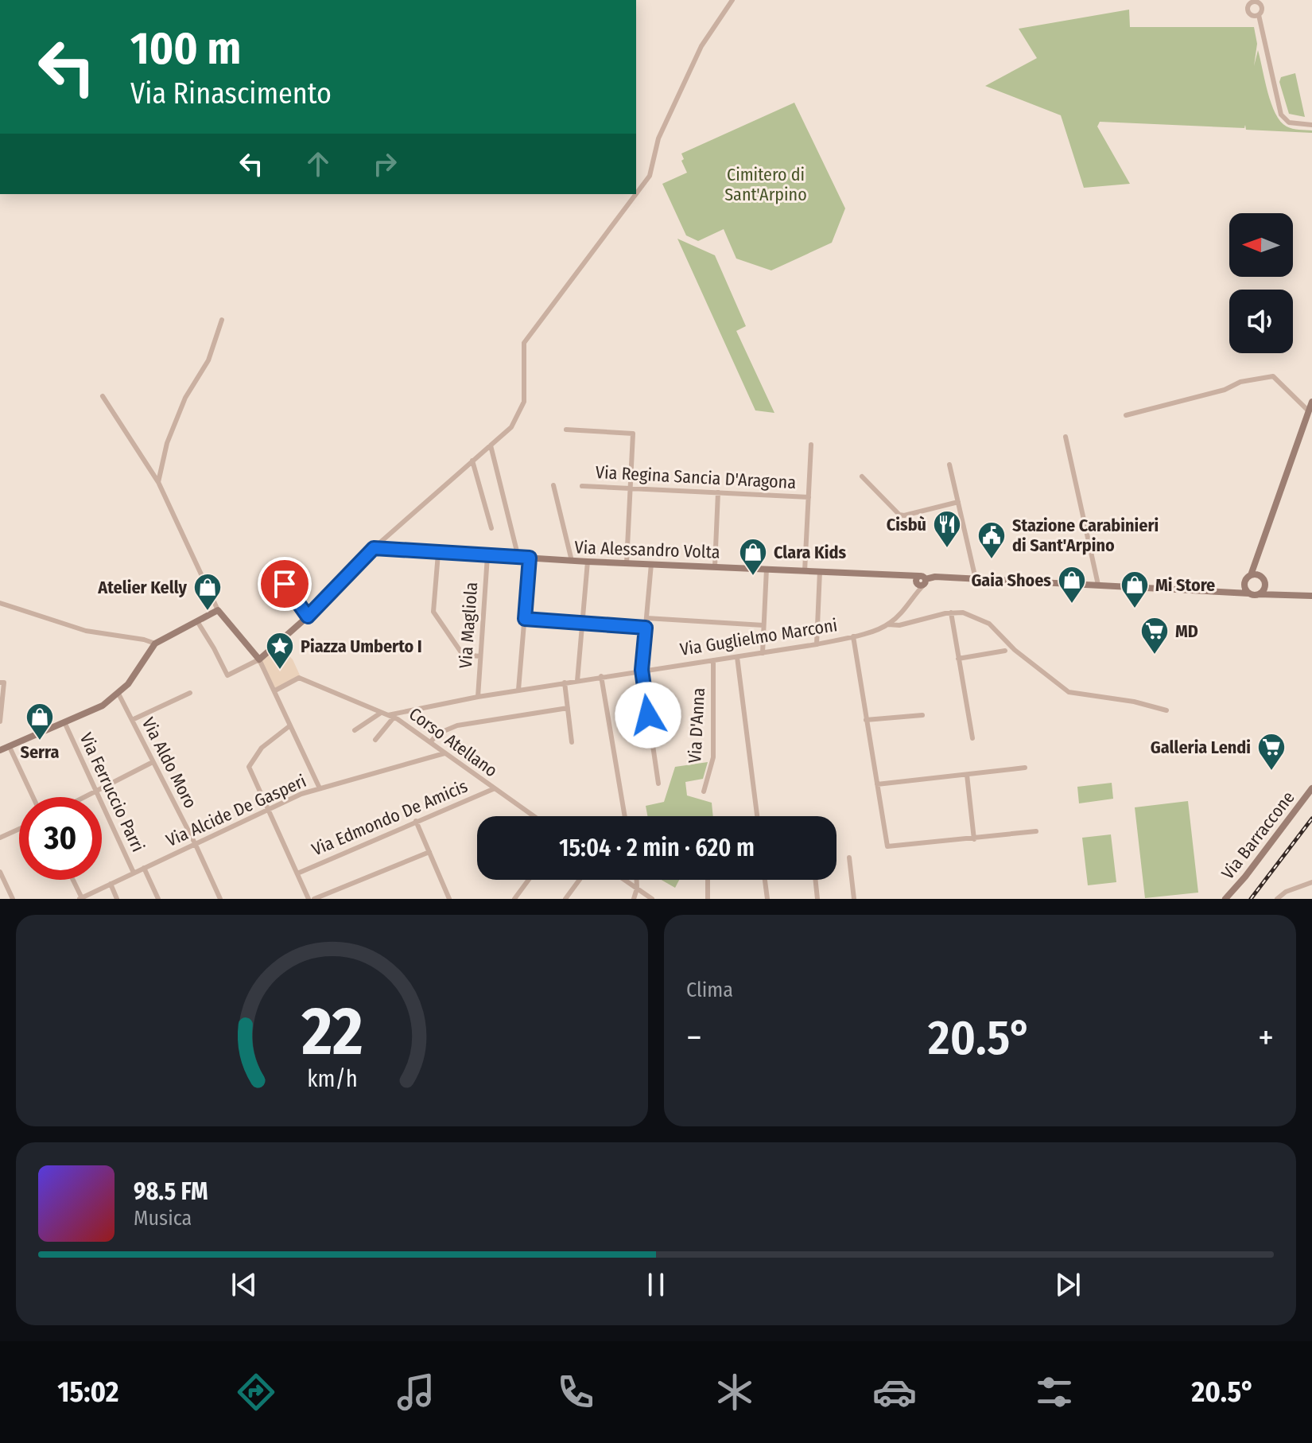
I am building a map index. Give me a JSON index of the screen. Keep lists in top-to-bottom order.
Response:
{
  "streets": {
    "street": [
      "Via Regina Sancia D'Aragona",
      "Via Alessandro Volta",
      "Via Magliola",
      "Via Guglielmo Marconi",
      "Via D'Anna",
      "Corso Atellano",
      "Via Aldo Moro",
      "Via Ferruccio Parri",
      "Via Alcide De Gasperi",
      "Via Edmondo De Amicis",
      "Via Barraccone"
    ]
  },
  "crossings": [
    ["Via Alessandro Volta", "Via Magliola"],
    ["Via Alessandro Volta", "Via Guglielmo Marconi"],
    ["Via Magliola", "Via Guglielmo Marconi"],
    ["Via Guglielmo Marconi", "Via D'Anna"],
    ["Via Guglielmo Marconi", "Corso Atellano"],
    ["Corso Atellano", "Via Alcide De Gasperi"],
    ["Corso Atellano", "Via Edmondo De Amicis"],
    ["Via Aldo Moro", "Via Alcide De Gasperi"],
    ["Via Ferruccio Parri", "Via Alcide De Gasperi"]
  ],
  "parks": ["Cimitero di Sant'Arpino"],
  "places": {
    "restaurant": ["Cisbù"],
    "public building": ["Stazione Carabinieri di Sant'Arpino"],
    "shop": [
      "Clara Kids",
      "Gaia Shoes",
      "Mi Store",
      "Atelier Kelly",
      "Serra"
    ],
    "supermarket": ["MD", "Galleria Lendi"],
    "place": ["Piazza Umberto I"]
  },
  "north": "left",
  "page": {
    "turn": ["100 m", "Via Rinascimento"],
    "limit": "30",
    "trip": "15:04 · 2 min · 620 m",
    "tile": "Clima",
    "heat": ["−", "20.5°", "+"],
    "song": ["98.5 FM", "Musica"],
    "tabs": ["15:02", "20.5°"],
    "gauge": ["22", "km/h"]
  }
}
